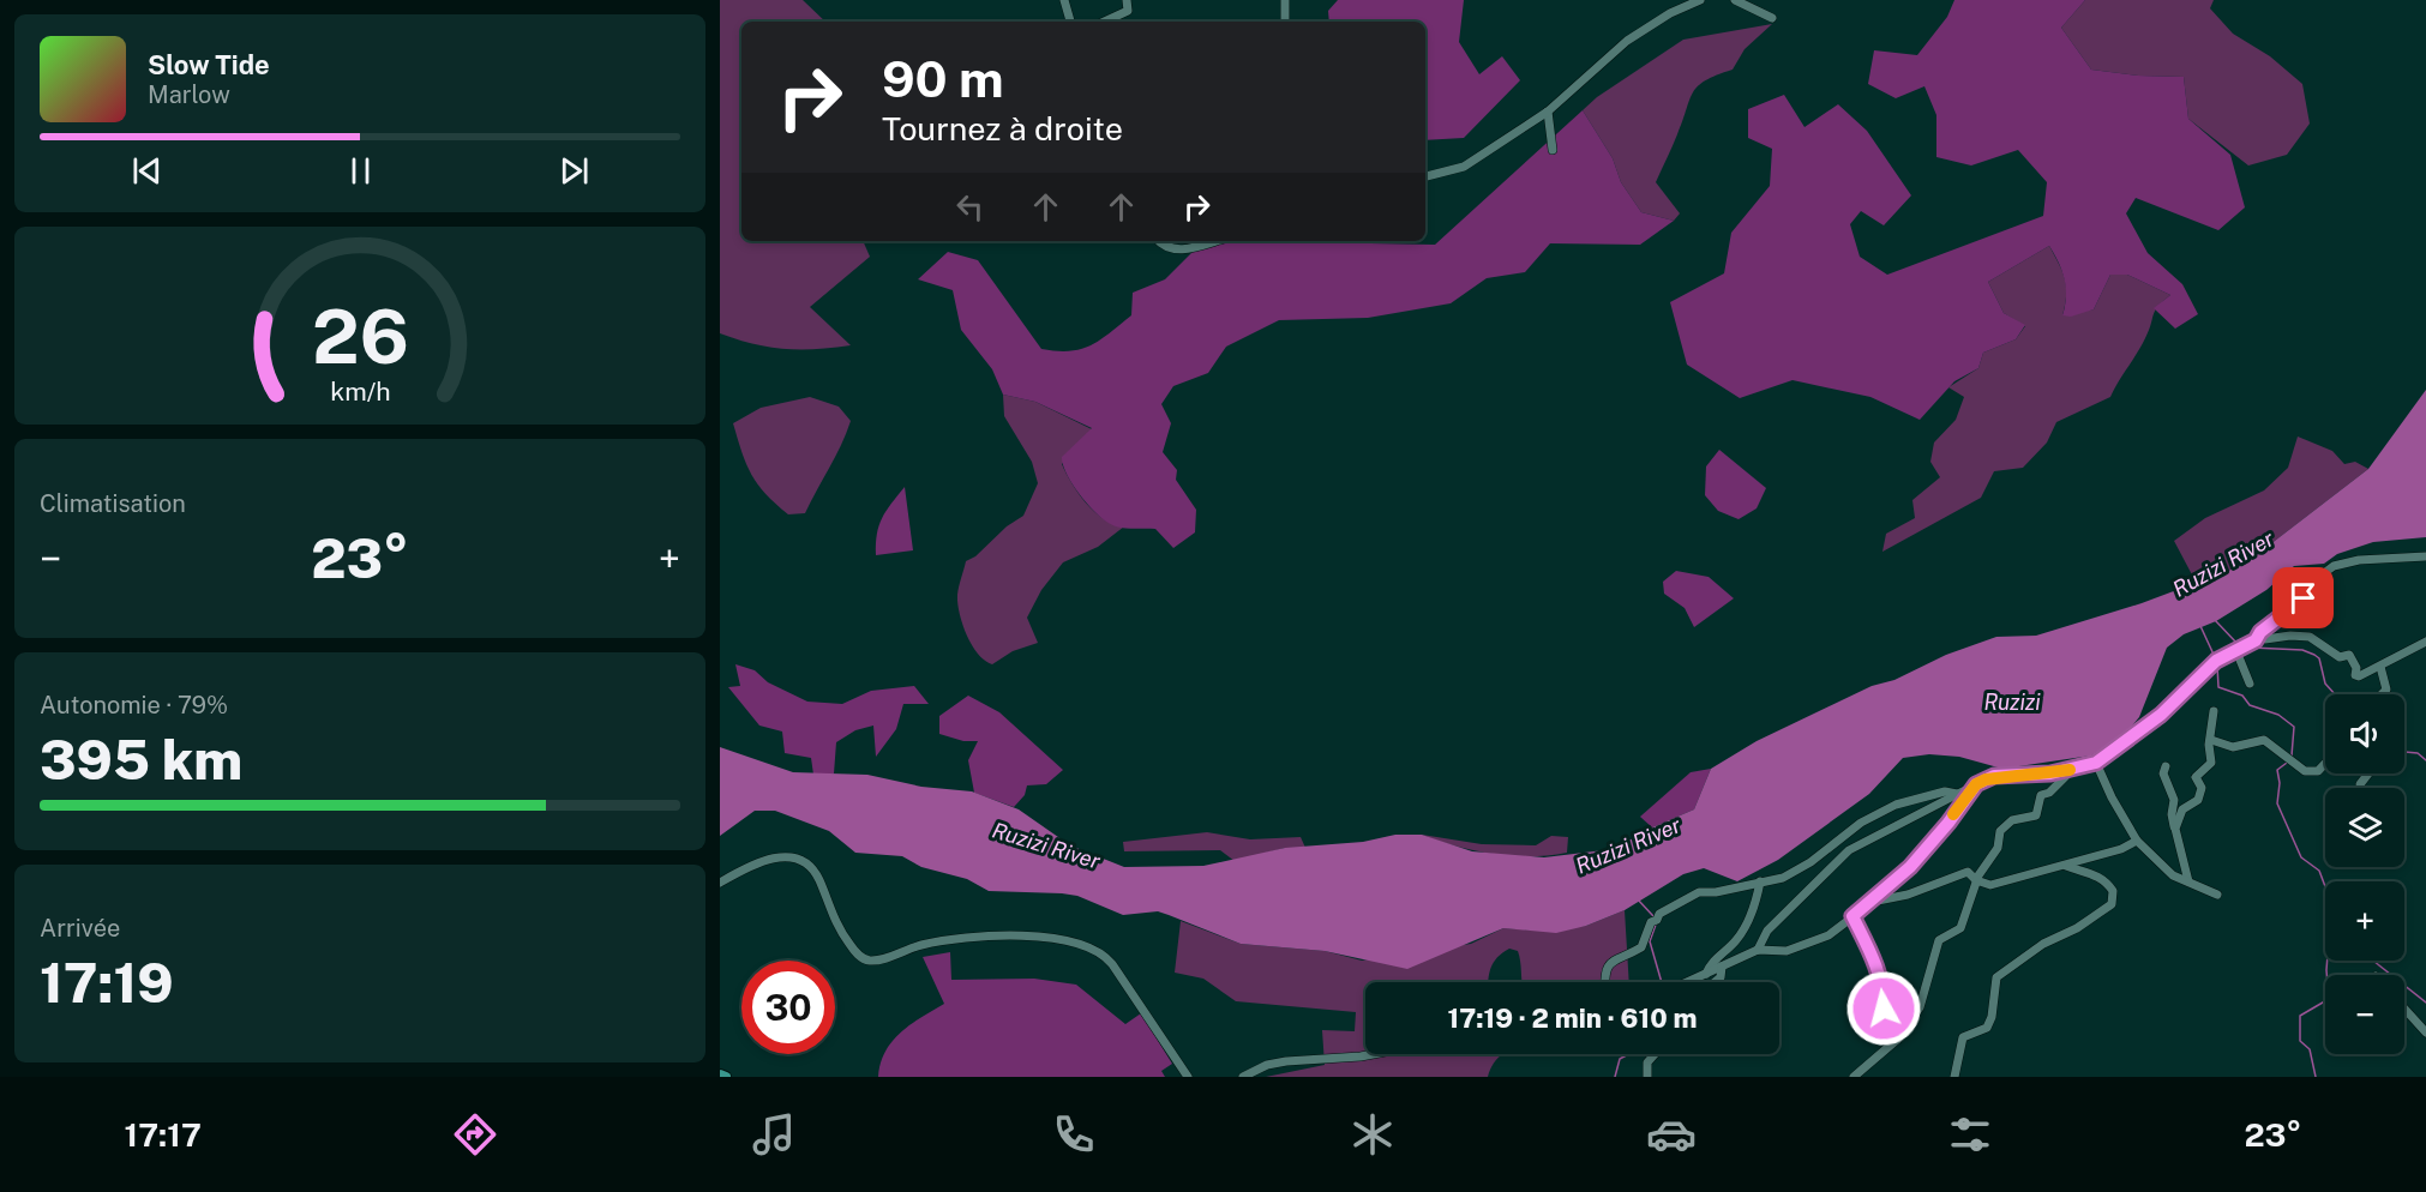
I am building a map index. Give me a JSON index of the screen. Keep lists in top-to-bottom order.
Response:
{
  "water": ["Ruzizi River", "Ruzizi"],
  "page": {
    "turn": ["90 m", "Tournez à droite"],
    "song": ["Slow Tide", "Marlow"],
    "tile": [
      "Climatisation",
      ["Autonomie · 79%", "395 km"],
      ["Arrivée", "17:19"]
    ],
    "heat": ["−", "23°", "+"],
    "map_buttons": ["+", "−"],
    "limit": "30",
    "trip": "17:19 · 2 min · 610 m",
    "tabs": ["17:17", "23°"],
    "gauge": ["26", "km/h"]
  }
}
